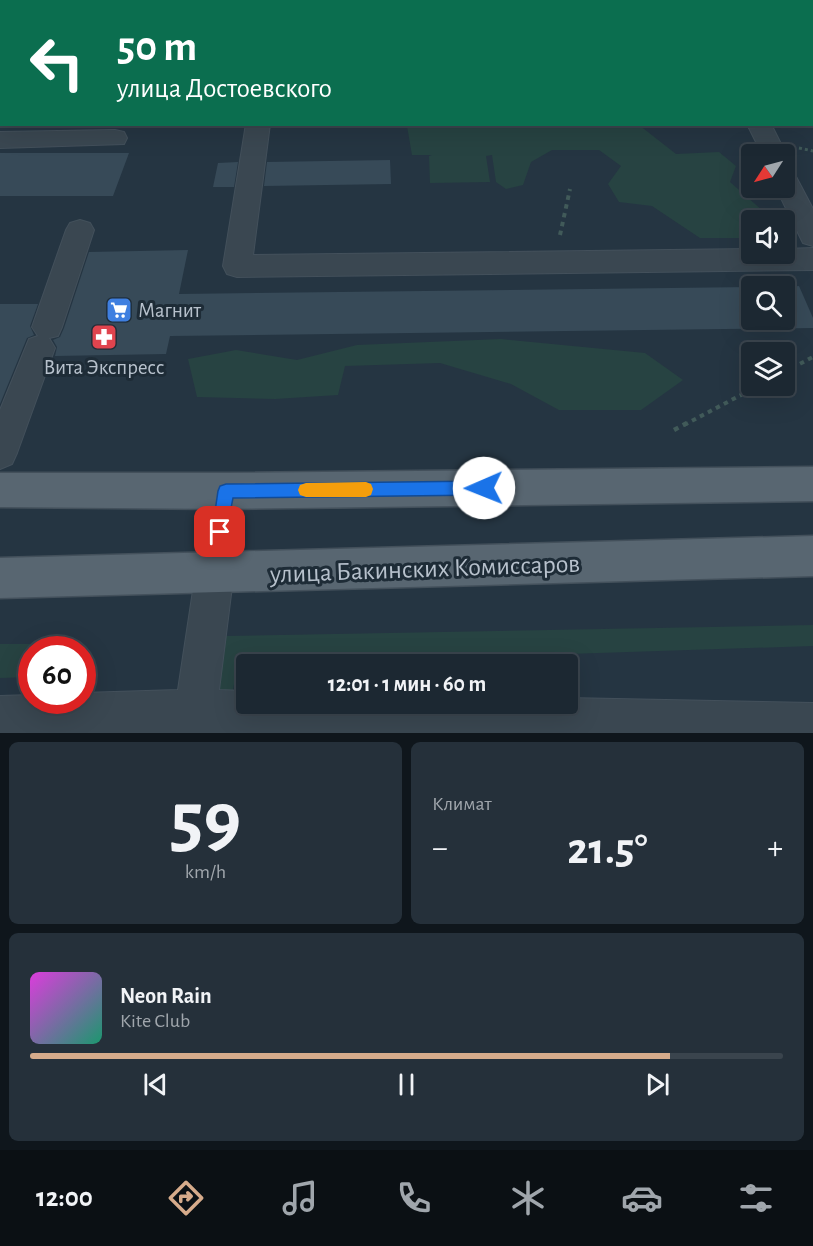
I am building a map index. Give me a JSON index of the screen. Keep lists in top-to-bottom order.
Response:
{
  "streets": {
    "main road": ["улица Бакинских Комиссаров"]
  },
  "places": {
    "supermarket": ["Магнит"],
    "pharmacy": ["Вита Экспресс"]
  },
  "north": "bottom left",
  "page": {
    "turn": ["50 m", "улица Достоевского"],
    "limit": "60",
    "trip": "12:01 · 1 мин · 60 m",
    "tile": [
      ["59", "km/h"],
      "Климат"
    ],
    "heat": ["−", "21.5°", "+"],
    "song": ["Neon Rain", "Kite Club"],
    "tabs": "12:00"
  }
}
